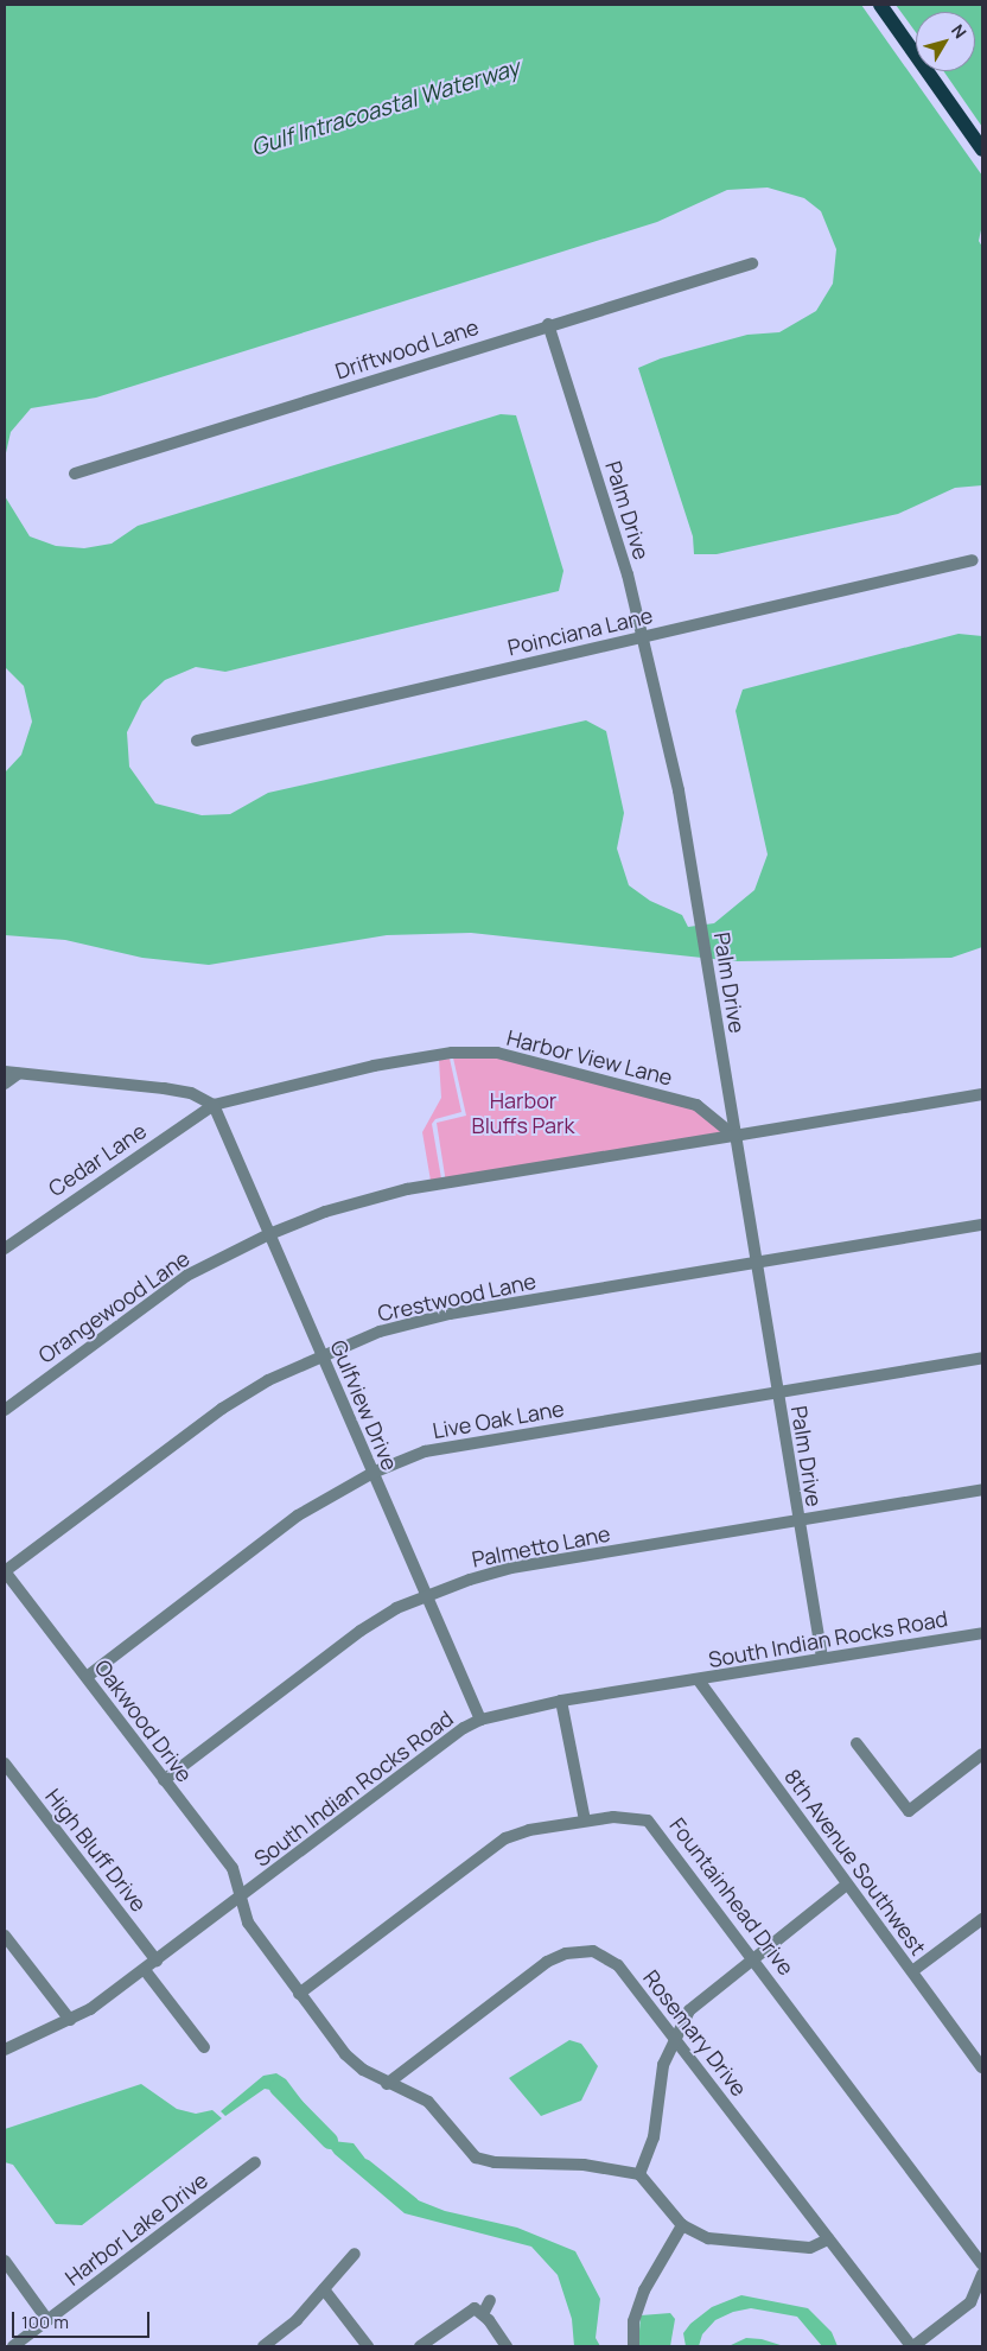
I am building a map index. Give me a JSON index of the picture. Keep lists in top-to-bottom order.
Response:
{
  "streets": {
    "street": [
      "Driftwood Lane",
      "Palm Drive",
      "Poinciana Lane",
      "Harbor View Lane",
      "Cedar Lane",
      "Crestwood Lane",
      "Orangewood Lane",
      "Gulfview Drive",
      "Live Oak Lane",
      "Palmetto Lane",
      "South Indian Rocks Road",
      "Oakwood Drive",
      "High Bluff Drive",
      "8th Avenue Southwest",
      "Fountainhead Drive",
      "Rosemary Drive",
      "Harbor Lake Drive"
    ]
  },
  "crossings": [
    ["Driftwood Lane", "Palm Drive"],
    ["Palm Drive", "Poinciana Lane"],
    ["Palm Drive", "Harbor View Lane"],
    ["Palm Drive", "Crestwood Lane"],
    ["Palm Drive", "Orangewood Lane"],
    ["Palm Drive", "Live Oak Lane"],
    ["Palm Drive", "Palmetto Lane"],
    ["Palm Drive", "South Indian Rocks Road"],
    ["Harbor View Lane", "Cedar Lane"],
    ["Harbor View Lane", "Orangewood Lane"],
    ["Harbor View Lane", "Gulfview Drive"],
    ["Cedar Lane", "Gulfview Drive"],
    ["Crestwood Lane", "Gulfview Drive"],
    ["Crestwood Lane", "Oakwood Drive"],
    ["Orangewood Lane", "Gulfview Drive"],
    ["Gulfview Drive", "Live Oak Lane"],
    ["Gulfview Drive", "Palmetto Lane"],
    ["Gulfview Drive", "South Indian Rocks Road"],
    ["Live Oak Lane", "Oakwood Drive"],
    ["Palmetto Lane", "Oakwood Drive"],
    ["South Indian Rocks Road", "Oakwood Drive"],
    ["South Indian Rocks Road", "High Bluff Drive"],
    ["South Indian Rocks Road", "8th Avenue Southwest"],
    ["Oakwood Drive", "Fountainhead Drive"],
    ["Oakwood Drive", "Rosemary Drive"]
  ],
  "water": ["Gulf Intracoastal Waterway"],
  "parks": ["Harbor Bluffs Park"],
  "scale_bar": "100 m",
  "north": "top right"
}
